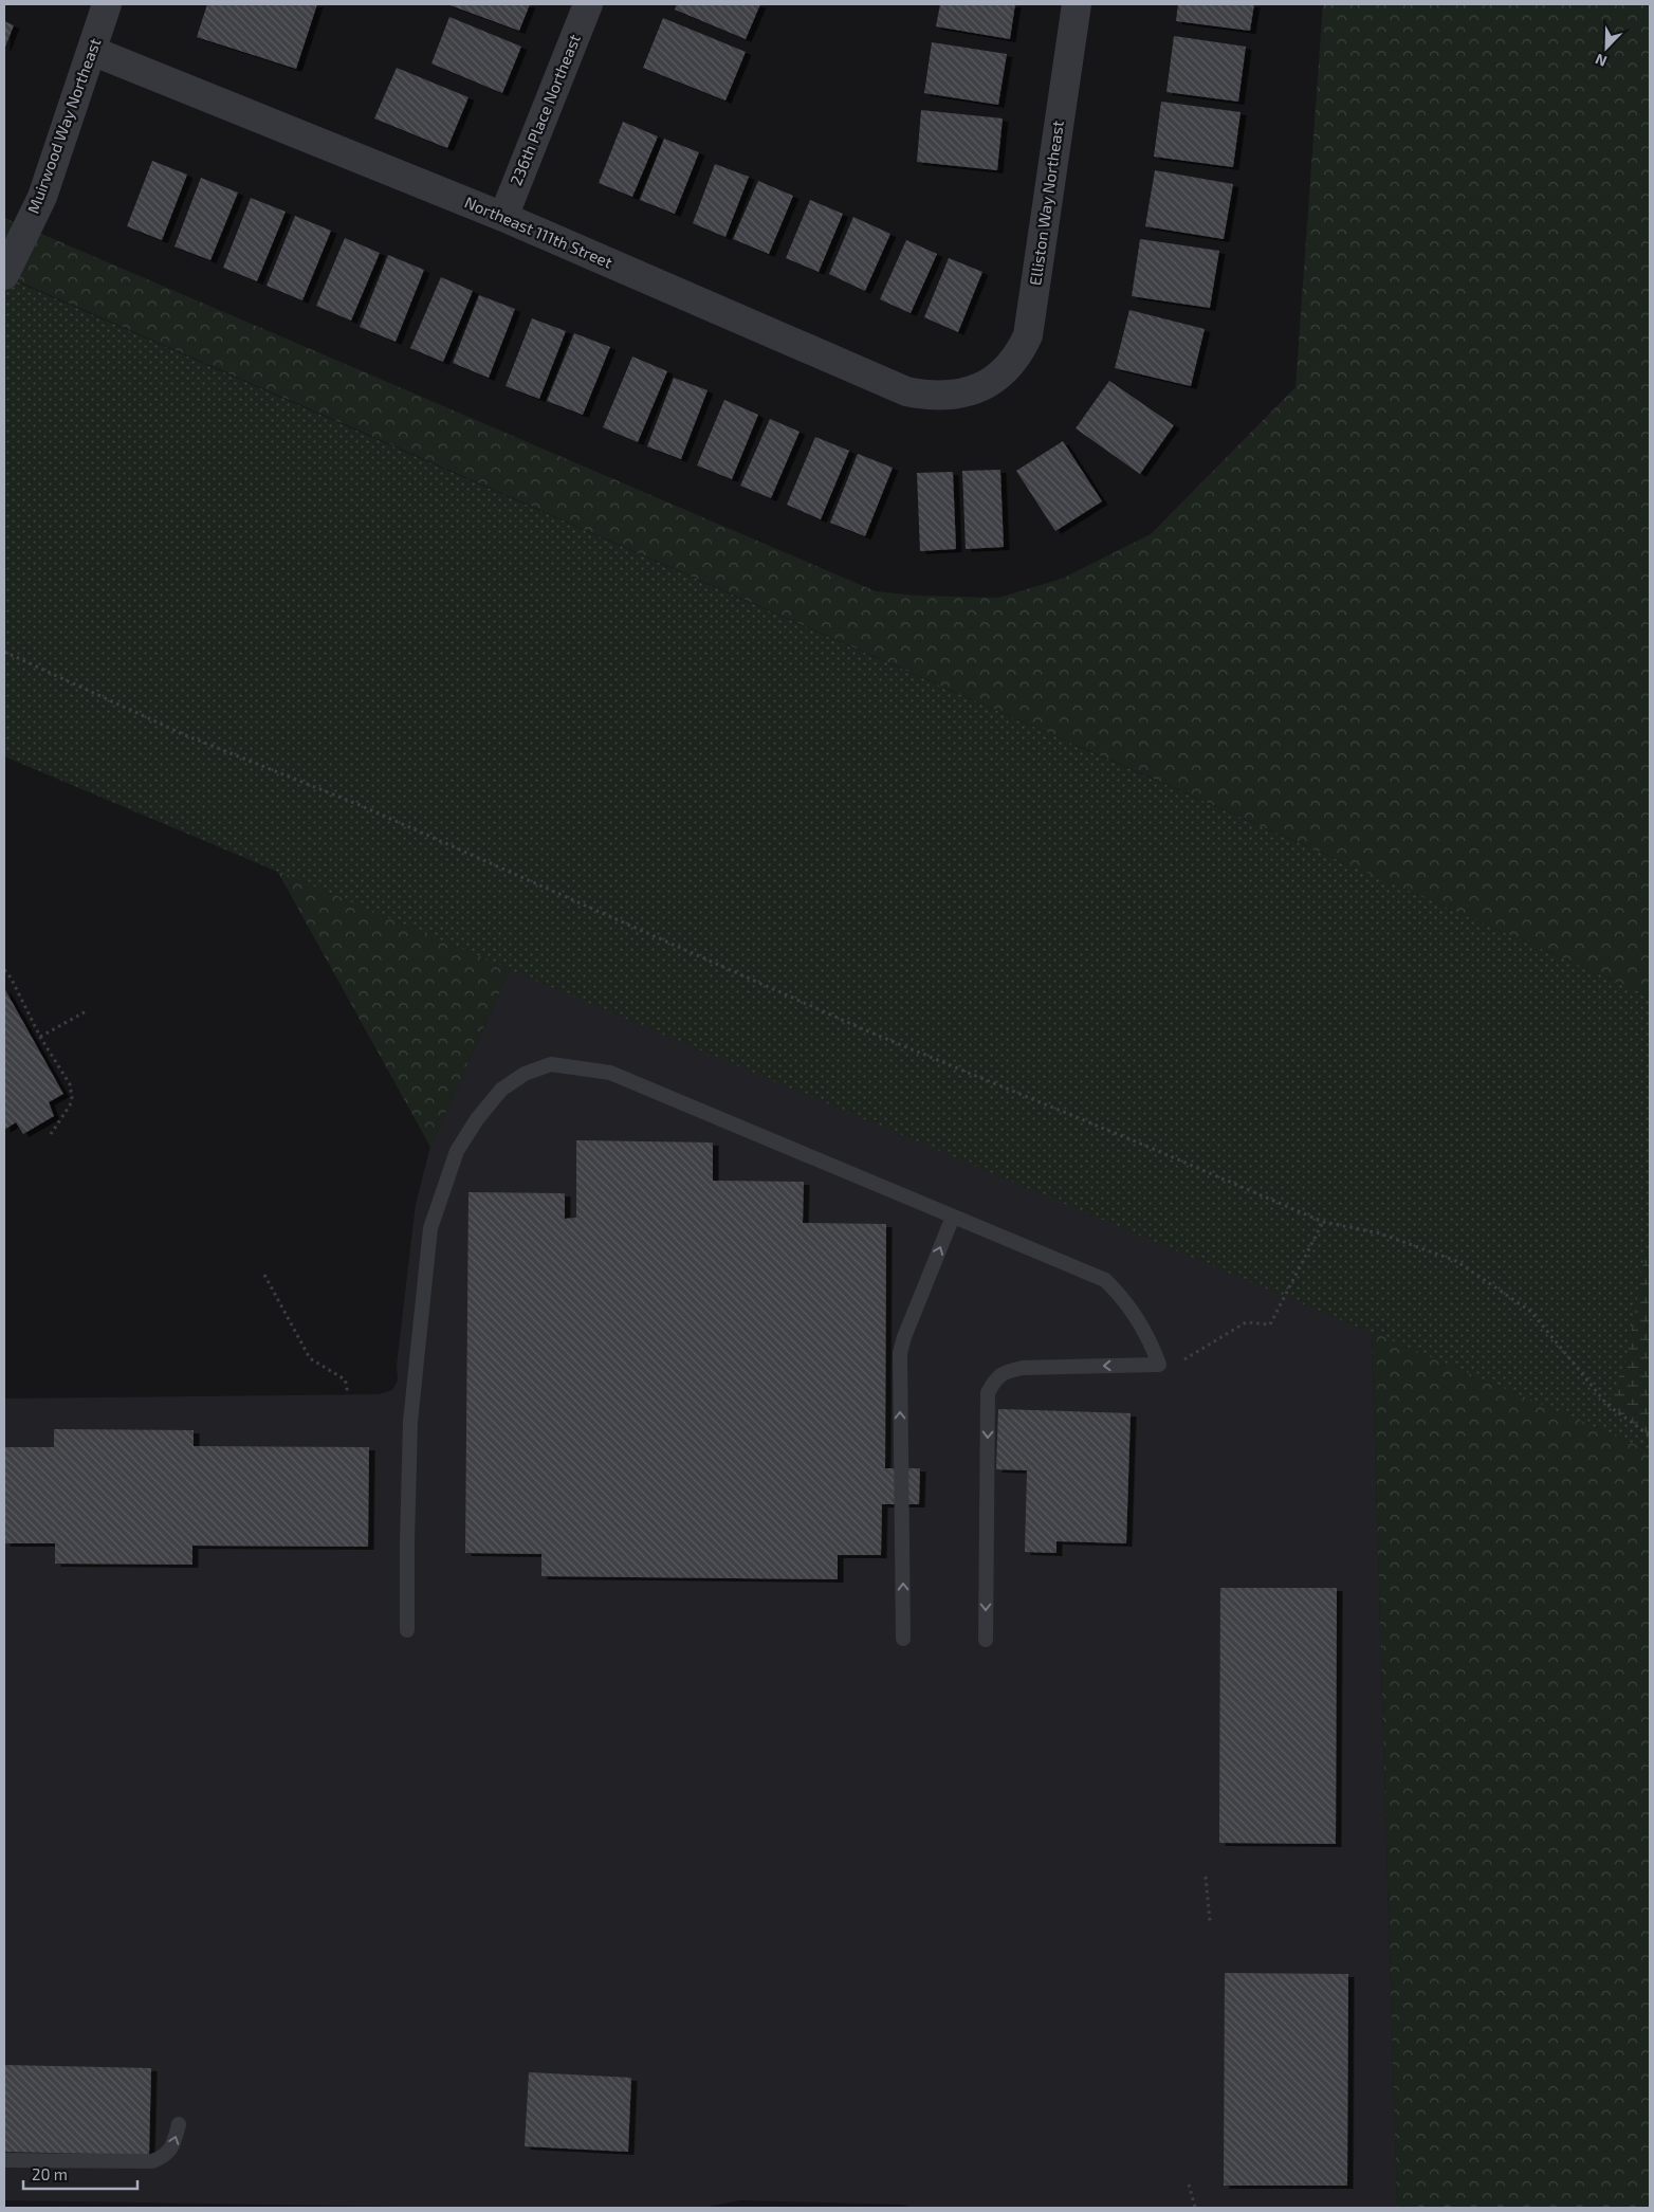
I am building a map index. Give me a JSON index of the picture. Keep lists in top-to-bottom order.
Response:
{
  "streets": {
    "street": [
      "236th Place Northeast",
      "Muirwood Way Northeast",
      "Elliston Way Northeast",
      "Northeast 111th Street"
    ]
  },
  "crossings": [
    ["236th Place Northeast", "Northeast 111th Street"],
    ["Muirwood Way Northeast", "Northeast 111th Street"],
    ["Elliston Way Northeast", "Northeast 111th Street"]
  ],
  "scale_bar": "20 m",
  "north": "bottom left"
}
